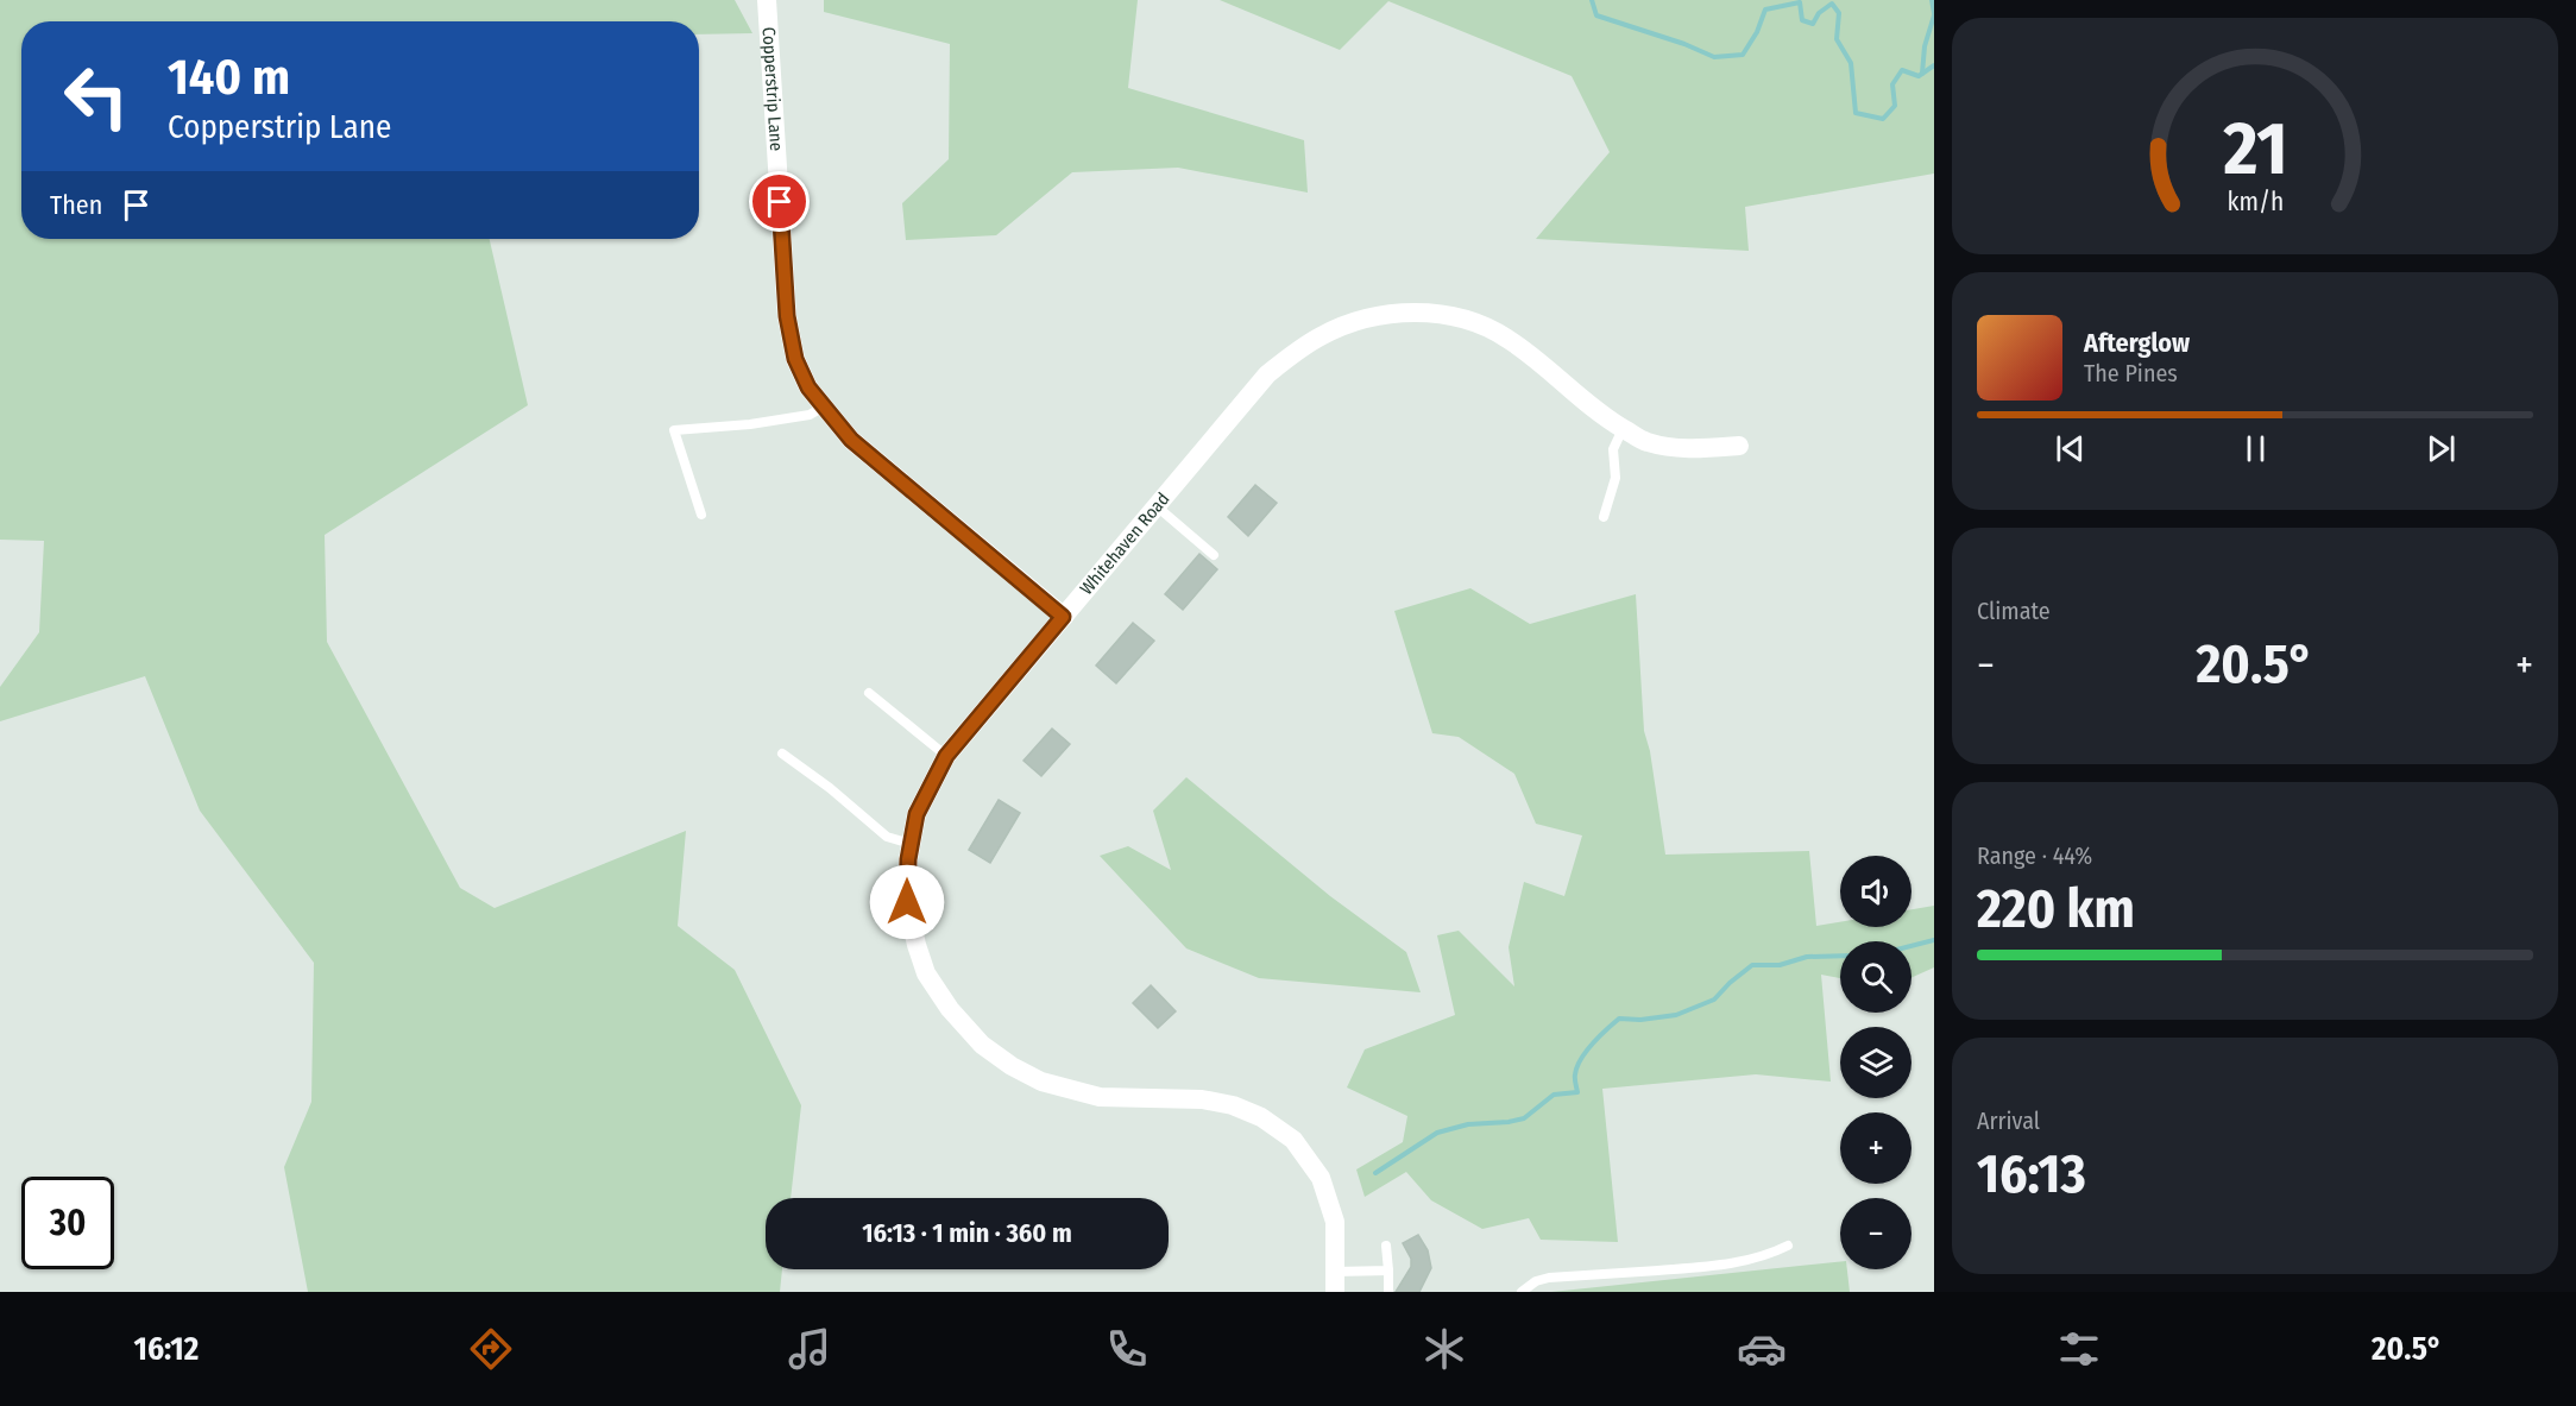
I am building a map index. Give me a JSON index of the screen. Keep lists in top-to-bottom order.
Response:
{
  "streets": {
    "street": ["Copperstrip Lane", "Whitehaven Road"]
  },
  "crossings": [
    ["Copperstrip Lane", "Whitehaven Road"]
  ],
  "page": {
    "turn": ["140 m", "Copperstrip Lane"],
    "then": "Then",
    "song": ["Afterglow", "The Pines"],
    "tile": [
      "Climate",
      ["Range · 44%", "220 km"],
      ["Arrival", "16:13"]
    ],
    "heat": ["−", "20.5°", "+"],
    "map_buttons": ["+", "−"],
    "limit": "30",
    "trip": "16:13 · 1 min · 360 m",
    "tabs": ["16:12", "20.5°"],
    "gauge": ["21", "km/h"]
  }
}
